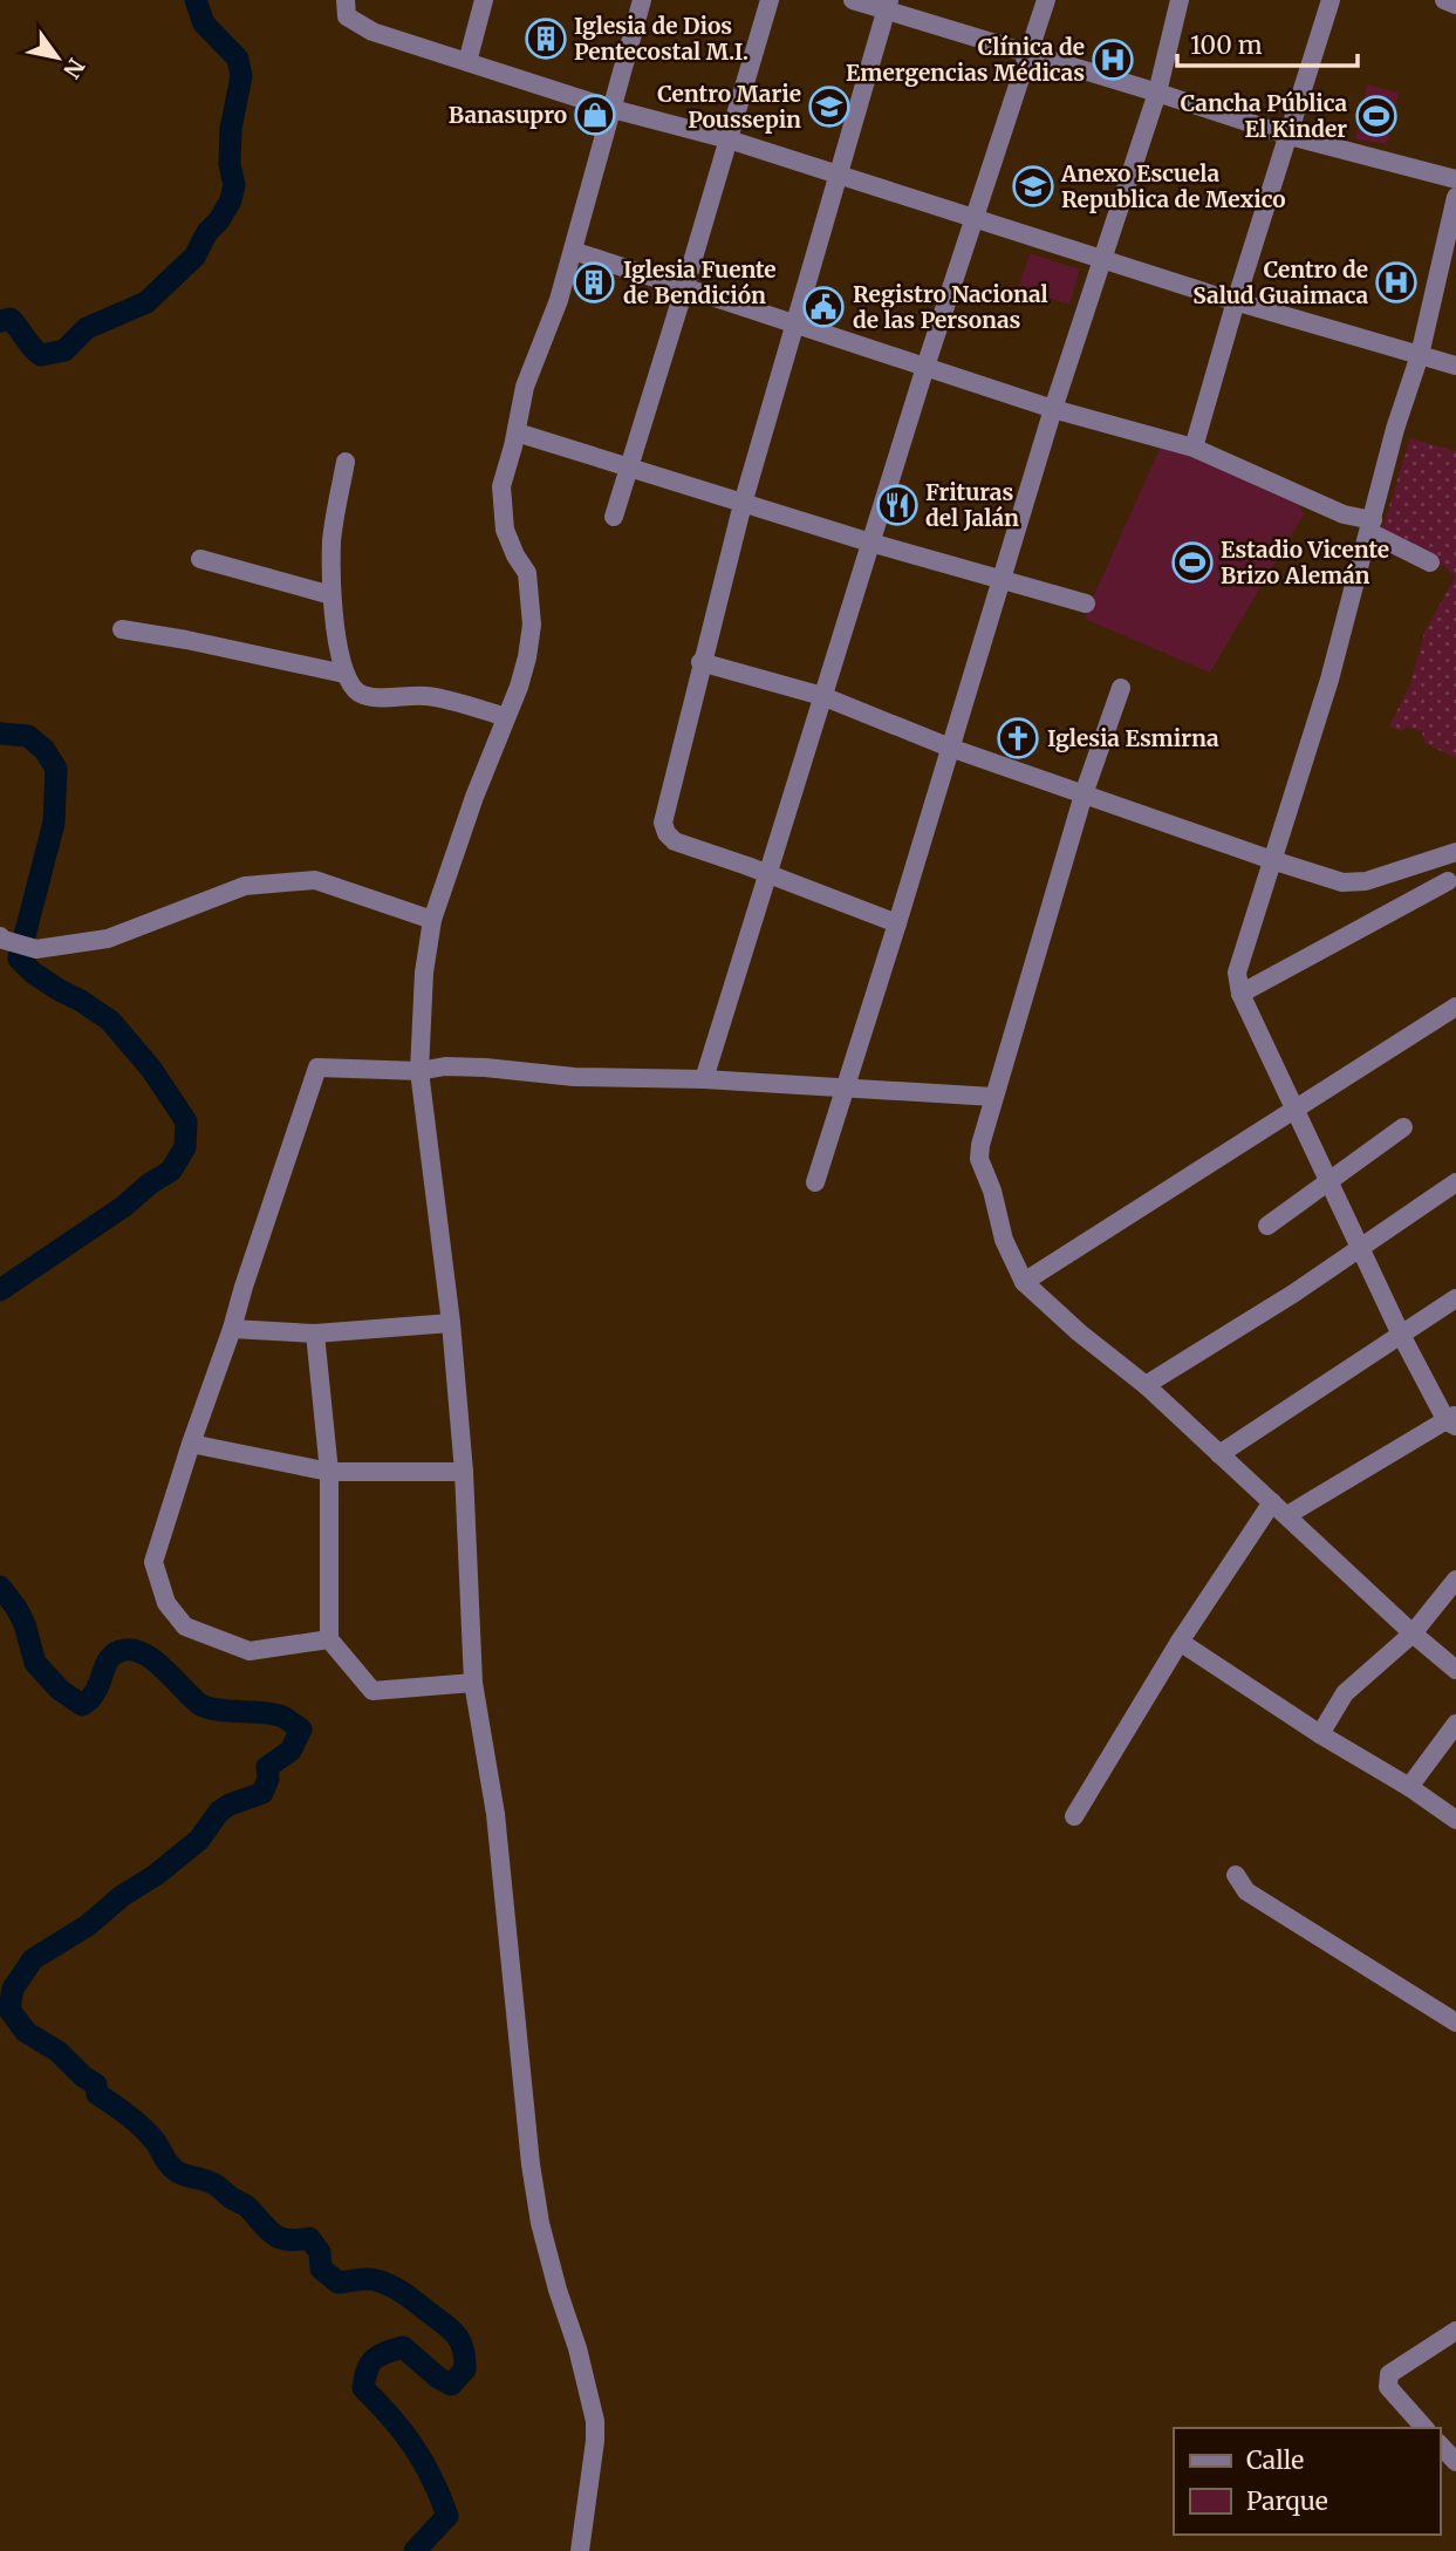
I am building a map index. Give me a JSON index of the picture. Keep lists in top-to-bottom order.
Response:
{
  "places": {
    "building": ["Iglesia de Dios Pentecostal M.I.", "Iglesia Fuente de Bendición"],
    "hospital": ["Clínica de Emergencias Médicas", "Centro de Salud Guaimaca"],
    "school or university": ["Centro Marie Poussepin", "Anexo Escuela Republica de Mexico"],
    "shop": ["Banasupro"],
    "sports": ["Cancha Pública El Kinder", "Estadio Vicente Brizo Alemán"],
    "public building": ["Registro Nacional de las Personas"],
    "restaurant": ["Frituras del Jalán"],
    "church": ["Iglesia Esmirna"]
  },
  "legend": ["Calle", "Parque"],
  "scale_bar": "100 m",
  "north": "bottom right"
}
